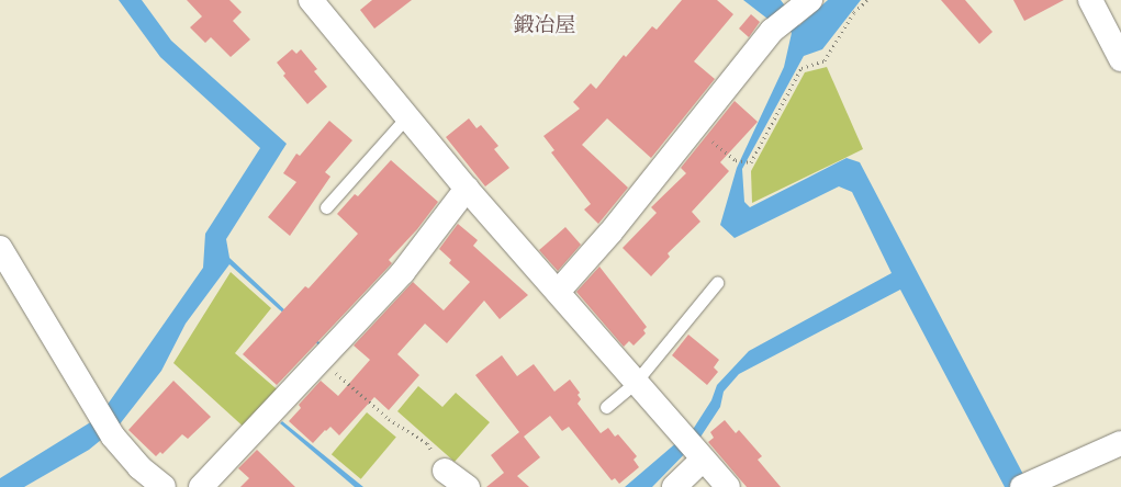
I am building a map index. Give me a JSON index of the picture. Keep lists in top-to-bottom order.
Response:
{
  "districts": ["鍛冶屋"]
}
